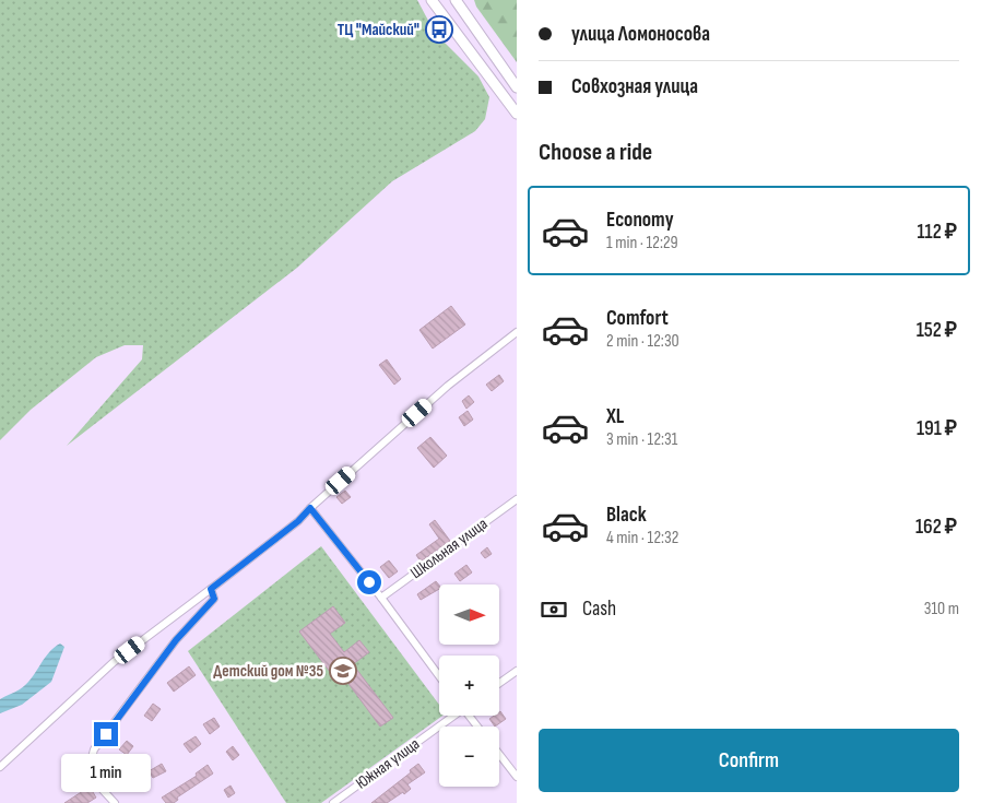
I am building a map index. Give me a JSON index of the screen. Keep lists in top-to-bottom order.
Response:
{
  "streets": {
    "street": ["Школьная улица", "Южная улица"]
  },
  "places": {
    "bus stop": ["ТЦ \"Майский\""],
    "school or university": ["Детский дом №35"]
  },
  "north": "right",
  "page": {
    "banner": ["улица Ломоносова", "Совхозная улица"],
    "heading": "Choose a ride",
    "list": [
      {
        "name": "Economy",
        "note": "1 min · 12:29",
        "value": "112 ₽"
      },
      {
        "name": "Comfort",
        "note": "2 min · 12:30",
        "value": "152 ₽"
      },
      {
        "name": "XL",
        "note": "3 min · 12:31",
        "value": "191 ₽"
      },
      {
        "name": "Black",
        "note": "4 min · 12:32",
        "value": "162 ₽"
      }
    ],
    "pay": ["Cash", "310 m"],
    "map_buttons": ["+", "−"],
    "buttons": "Confirm",
    "bubble": "1 min"
  }
}
